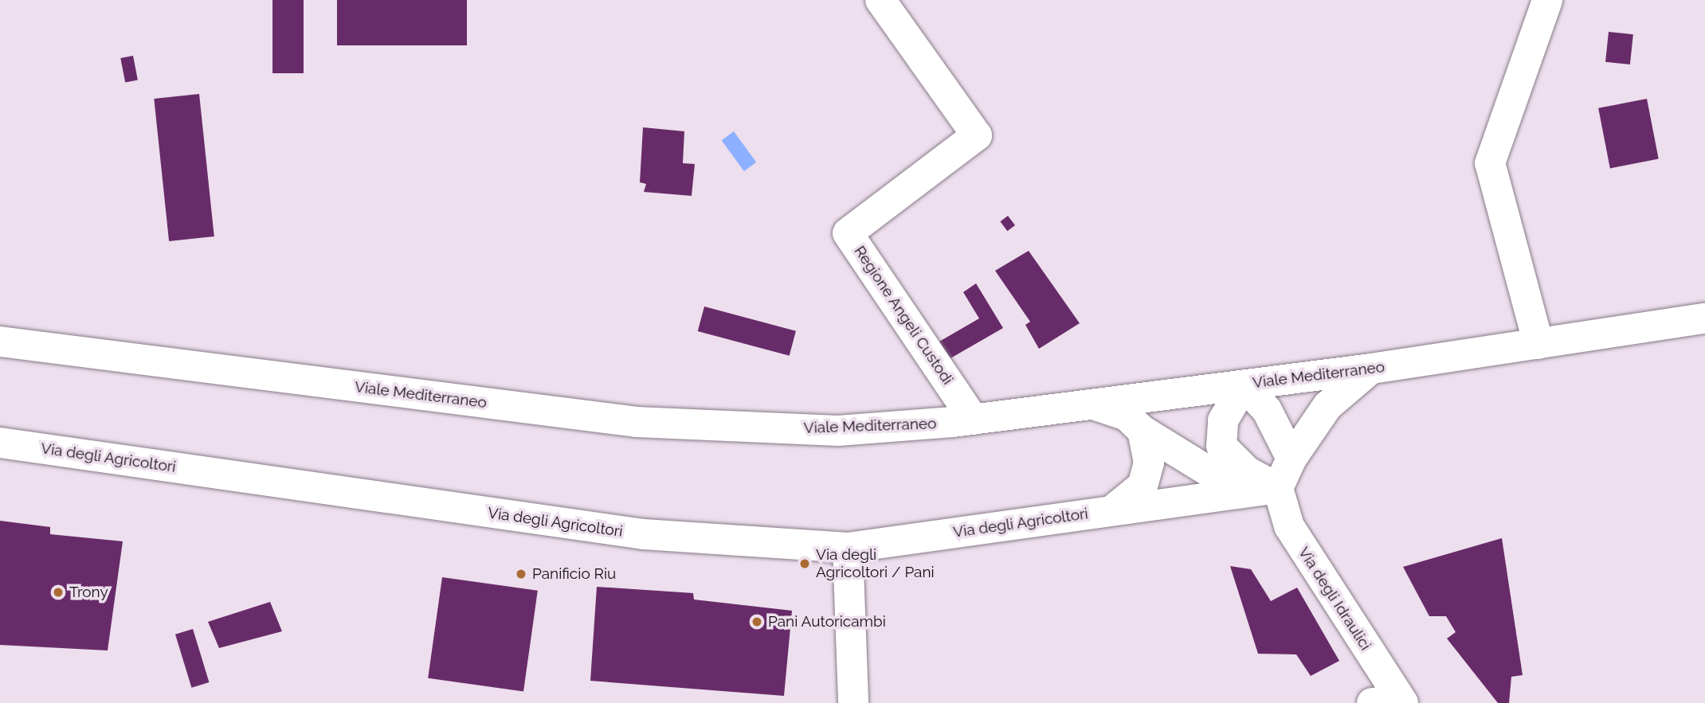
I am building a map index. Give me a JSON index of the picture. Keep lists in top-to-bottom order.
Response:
{
  "streets": {
    "street": [
      "Regione Angeli Custodi",
      "Viale Mediterraneo",
      "Via degli Agricoltori",
      "Via degli Idraulici"
    ]
  },
  "crossings": [
    ["Regione Angeli Custodi", "Viale Mediterraneo"],
    ["Via degli Agricoltori", "Via degli Idraulici"]
  ],
  "places": [
    "Via degli Agricoltori / Pani",
    "Panificio Riu",
    "Trony",
    "Pani Autoricambi"
  ]
}
